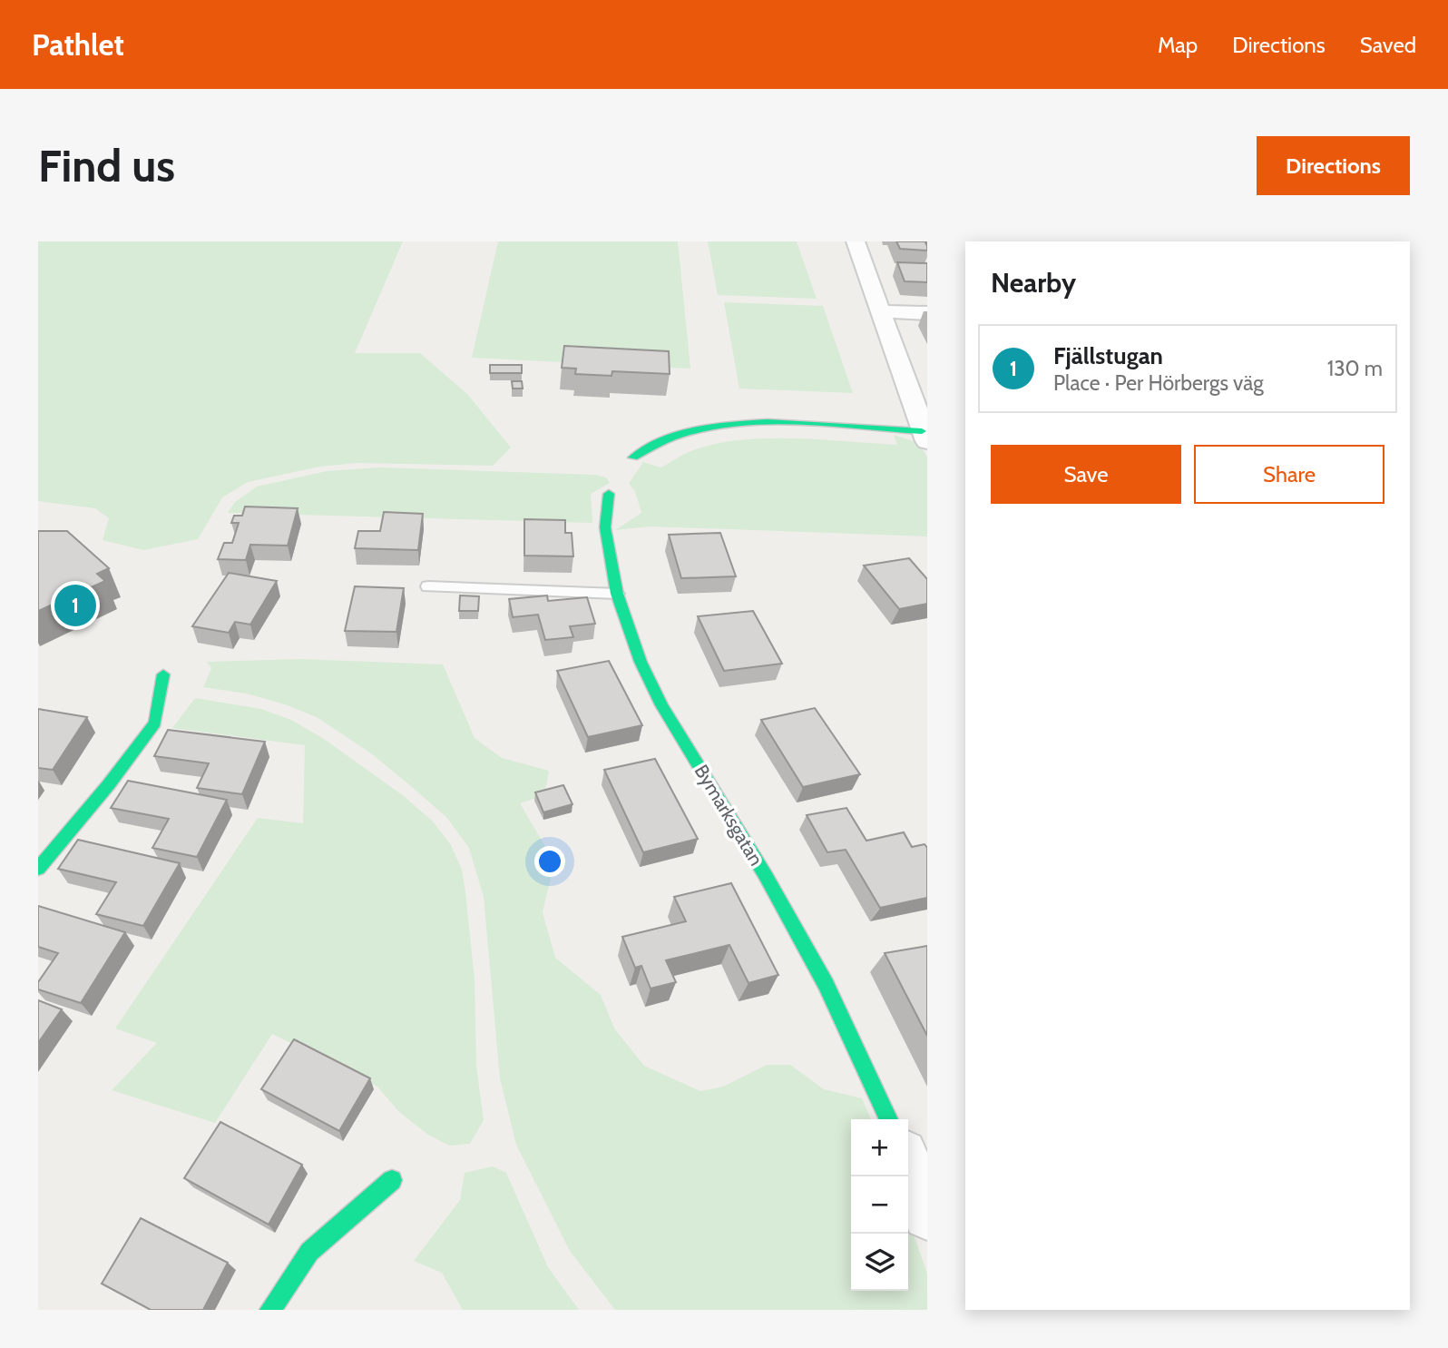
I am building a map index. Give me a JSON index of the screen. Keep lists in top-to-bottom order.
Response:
{
  "streets": {
    "street": ["Bymarksgatan"]
  },
  "page": {
    "header": "Pathlet",
    "nav": ["Map", "Directions", "Saved"],
    "buttons": [
      "Directions",
      ["Save", "Share"]
    ],
    "title": "Find us",
    "heading": "Nearby",
    "list": [
      {
        "mark": "1",
        "name": "Fjällstugan",
        "note": "Place · Per Hörbergs väg",
        "value": "130 m"
      }
    ],
    "pins": "1",
    "map_buttons": ["+", "−"]
  }
}
